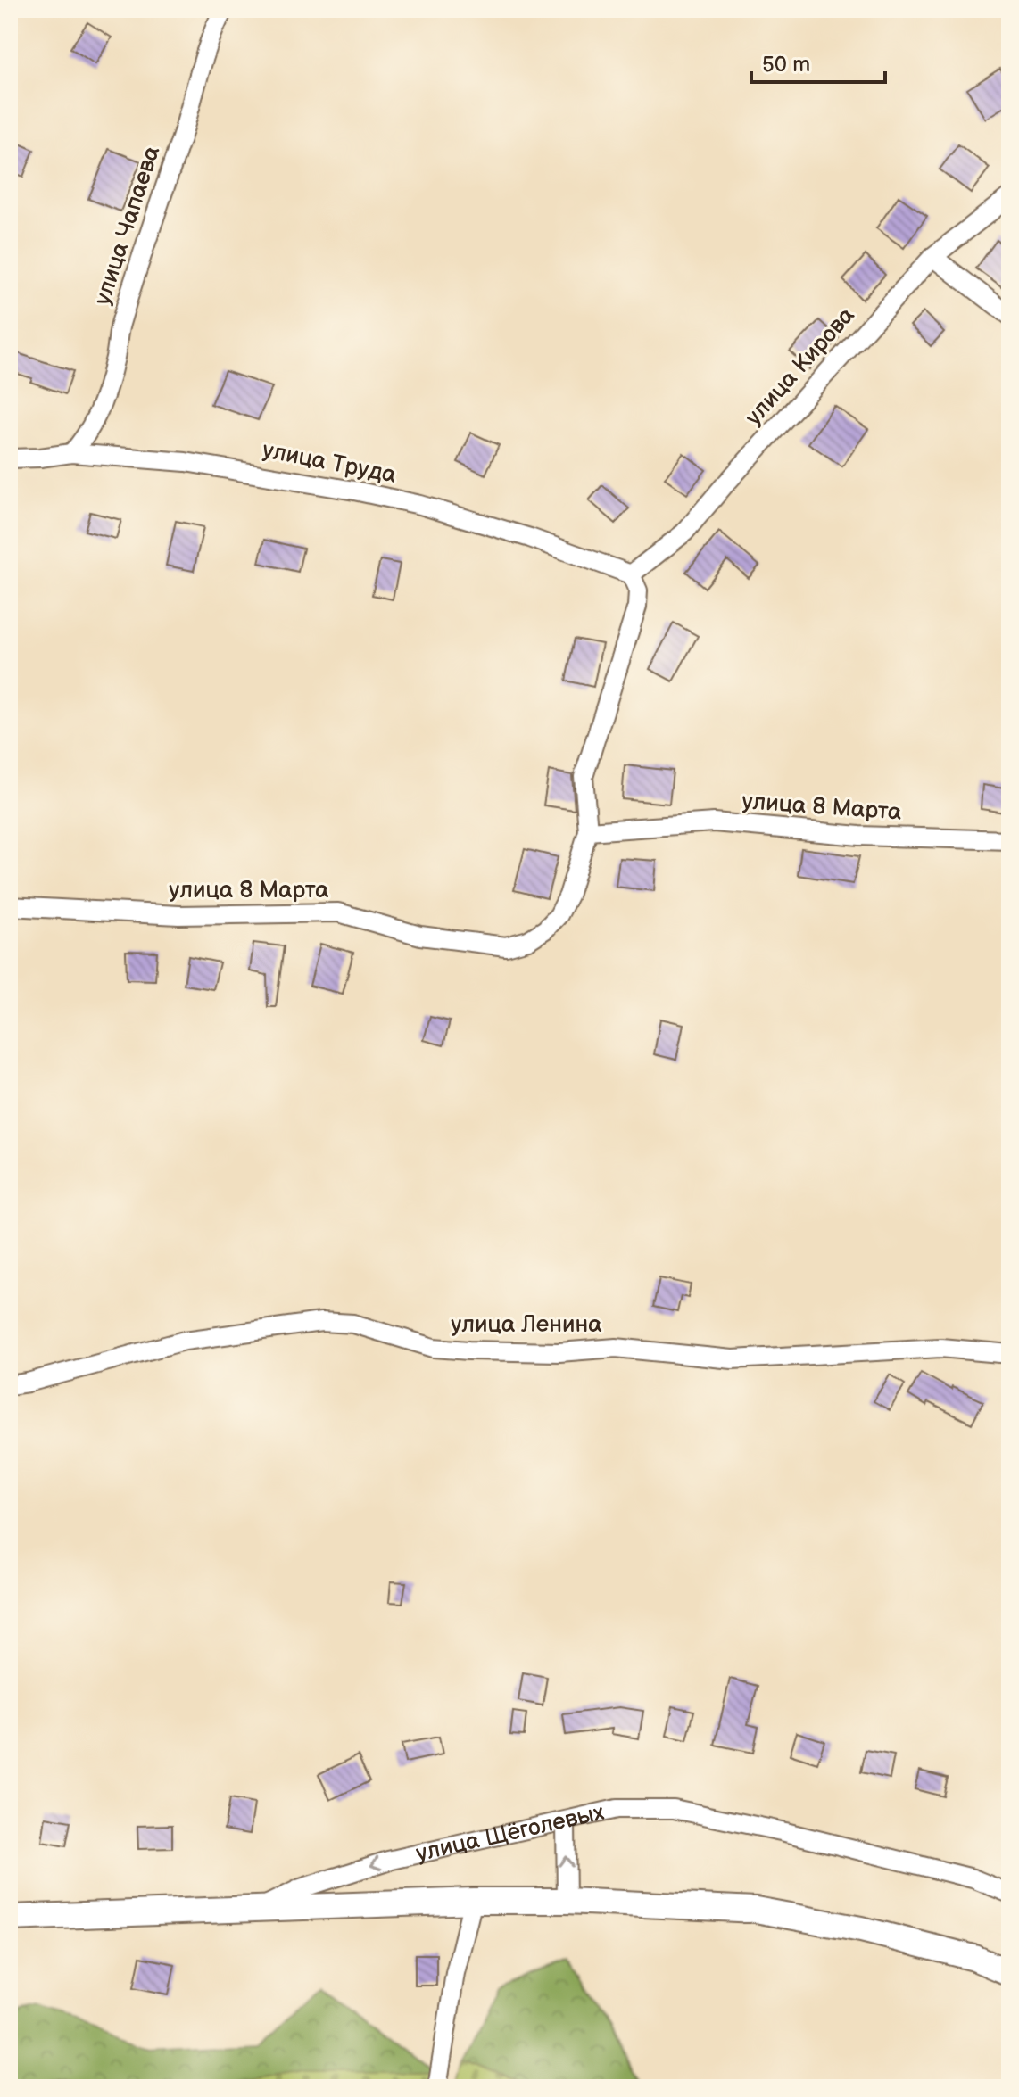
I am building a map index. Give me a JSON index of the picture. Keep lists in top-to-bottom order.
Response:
{
  "streets": {
    "main road": ["улица Щёголевых"],
    "street": [
      "улица Чапаева",
      "улица Кирова",
      "улица Труда",
      "улица 8 Марта",
      "улица Ленина"
    ]
  },
  "crossings": [
    ["улица Чапаева", "улица Труда"],
    ["улица Кирова", "улица Труда"],
    ["улица Кирова", "улица 8 Марта"],
    ["улица Труда", "улица 8 Марта"]
  ],
  "scale_bar": "50 m"
}
